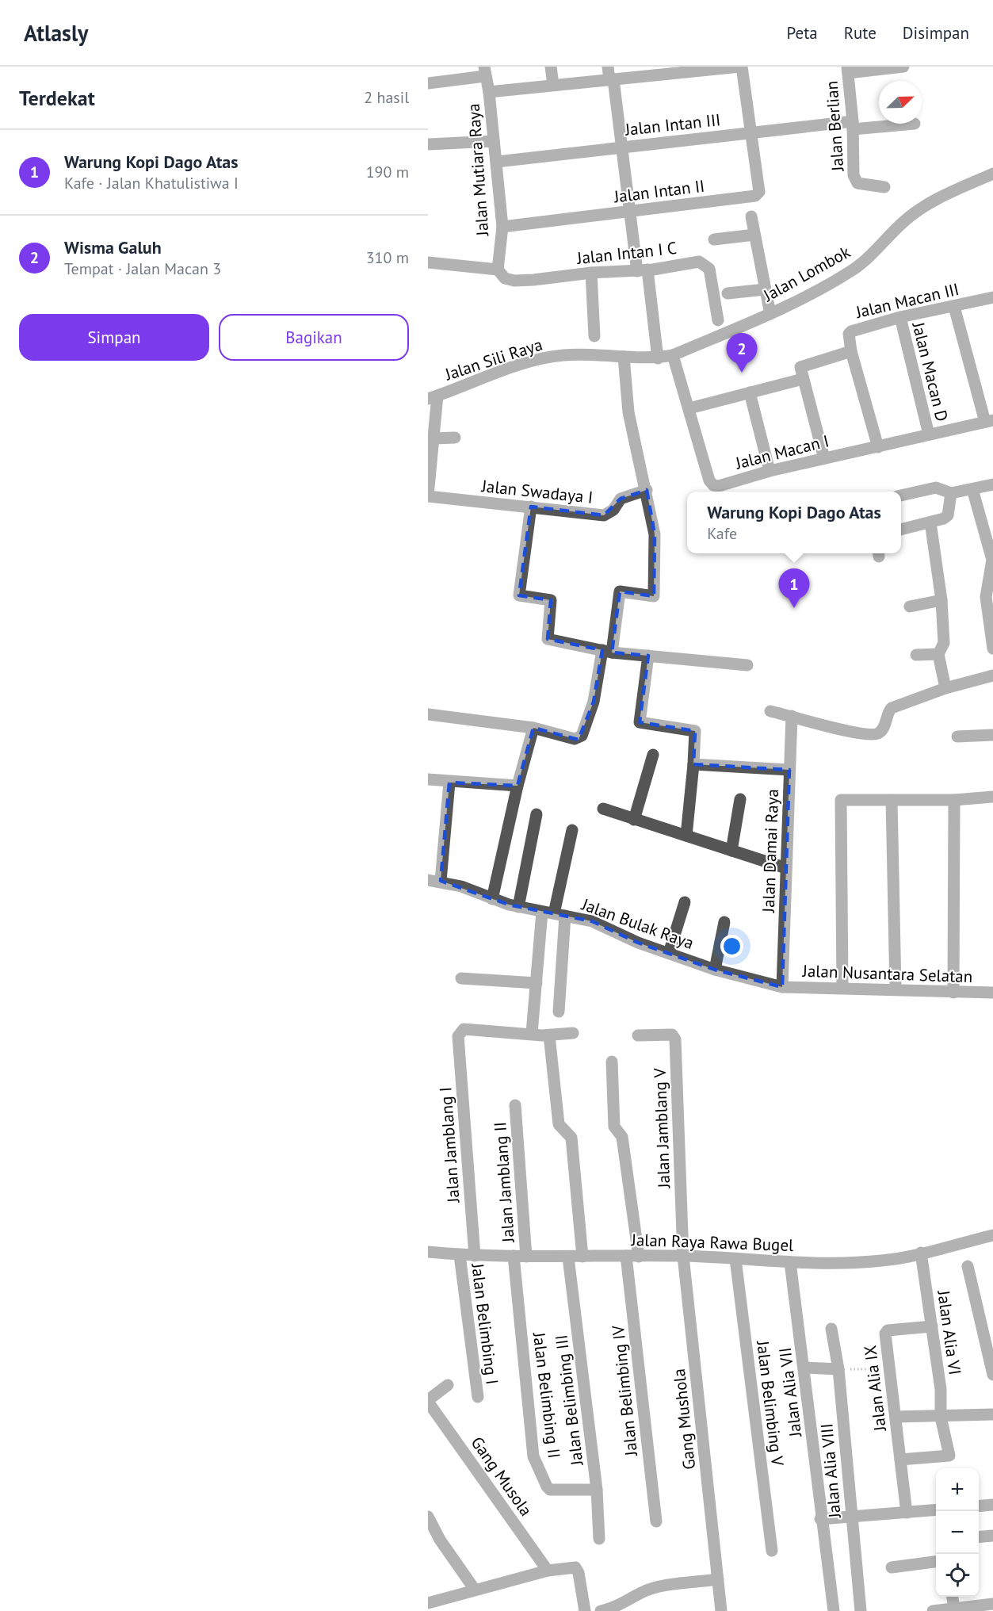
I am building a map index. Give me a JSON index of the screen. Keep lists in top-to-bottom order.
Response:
{
  "streets": {
    "street": [
      "Jalan Intan III",
      "Jalan Berlian",
      "Jalan Mutiara Raya",
      "Jalan Intan II",
      "Jalan Intan I C",
      "Jalan Lombok",
      "Jalan Macan III",
      "Jalan Sili Raya",
      "Jalan Macan D",
      "Jalan Macan I",
      "Jalan Swadaya I",
      "Jalan Damai Raya",
      "Jalan Bulak Raya",
      "Jalan Nusantara Selatan",
      "Jalan Jamblang V",
      "Jalan Jamblang I",
      "Jalan Jamblang II",
      "Jalan Raya Rawa Bugel",
      "Jalan Belimbing I",
      "Jalan Alia VI",
      "Jalan Alia IX",
      "Jalan Belimbing IV",
      "Jalan Alia VII",
      "Jalan Belimbing II",
      "Jalan Belimbing III",
      "Jalan Belimbing V",
      "Gang Mushola",
      "Jalan Alia VIII",
      "Gang Musola"
    ]
  },
  "crossings": [
    ["Jalan Intan III", "Jalan Berlian"],
    ["Jalan Intan III", "Jalan Mutiara Raya"],
    ["Jalan Intan III", "Jalan Intan II"],
    ["Jalan Mutiara Raya", "Jalan Intan II"],
    ["Jalan Mutiara Raya", "Jalan Intan I C"],
    ["Jalan Lombok", "Jalan Sili Raya"],
    ["Jalan Lombok", "Jalan Macan I"],
    ["Jalan Macan III", "Jalan Macan D"],
    ["Jalan Macan D", "Jalan Macan I"],
    ["Jalan Damai Raya", "Jalan Bulak Raya"],
    ["Jalan Damai Raya", "Jalan Nusantara Selatan"],
    ["Jalan Bulak Raya", "Jalan Nusantara Selatan"],
    ["Jalan Jamblang V", "Jalan Raya Rawa Bugel"],
    ["Jalan Jamblang V", "Gang Mushola"],
    ["Jalan Jamblang I", "Jalan Raya Rawa Bugel"],
    ["Jalan Jamblang II", "Jalan Raya Rawa Bugel"],
    ["Jalan Raya Rawa Bugel", "Jalan Belimbing I"],
    ["Jalan Raya Rawa Bugel", "Jalan Alia VI"],
    ["Jalan Raya Rawa Bugel", "Jalan Belimbing IV"],
    ["Jalan Raya Rawa Bugel", "Jalan Alia VII"],
    ["Jalan Raya Rawa Bugel", "Jalan Belimbing II"],
    ["Jalan Raya Rawa Bugel", "Jalan Belimbing III"],
    ["Jalan Raya Rawa Bugel", "Jalan Belimbing V"],
    ["Jalan Raya Rawa Bugel", "Gang Mushola"],
    ["Jalan Alia VI", "Jalan Alia IX"],
    ["Jalan Belimbing II", "Jalan Belimbing III"]
  ],
  "north": "top right",
  "page": {
    "header": "Atlasly",
    "nav": ["Peta", "Rute", "Disimpan"],
    "heading": ["Terdekat", "2 hasil"],
    "list": [
      {
        "mark": "1",
        "name": "Warung Kopi Dago Atas",
        "note": "Kafe · Jalan Khatulistiwa I",
        "value": "190 m"
      },
      {
        "mark": "2",
        "name": "Wisma Galuh",
        "note": "Tempat · Jalan Macan 3",
        "value": "310 m"
      }
    ],
    "buttons": ["Simpan", "Bagikan"],
    "pins": ["2", "1"],
    "popup": ["Warung Kopi Dago Atas", "Kafe"],
    "map_buttons": ["+", "−"]
  }
}
